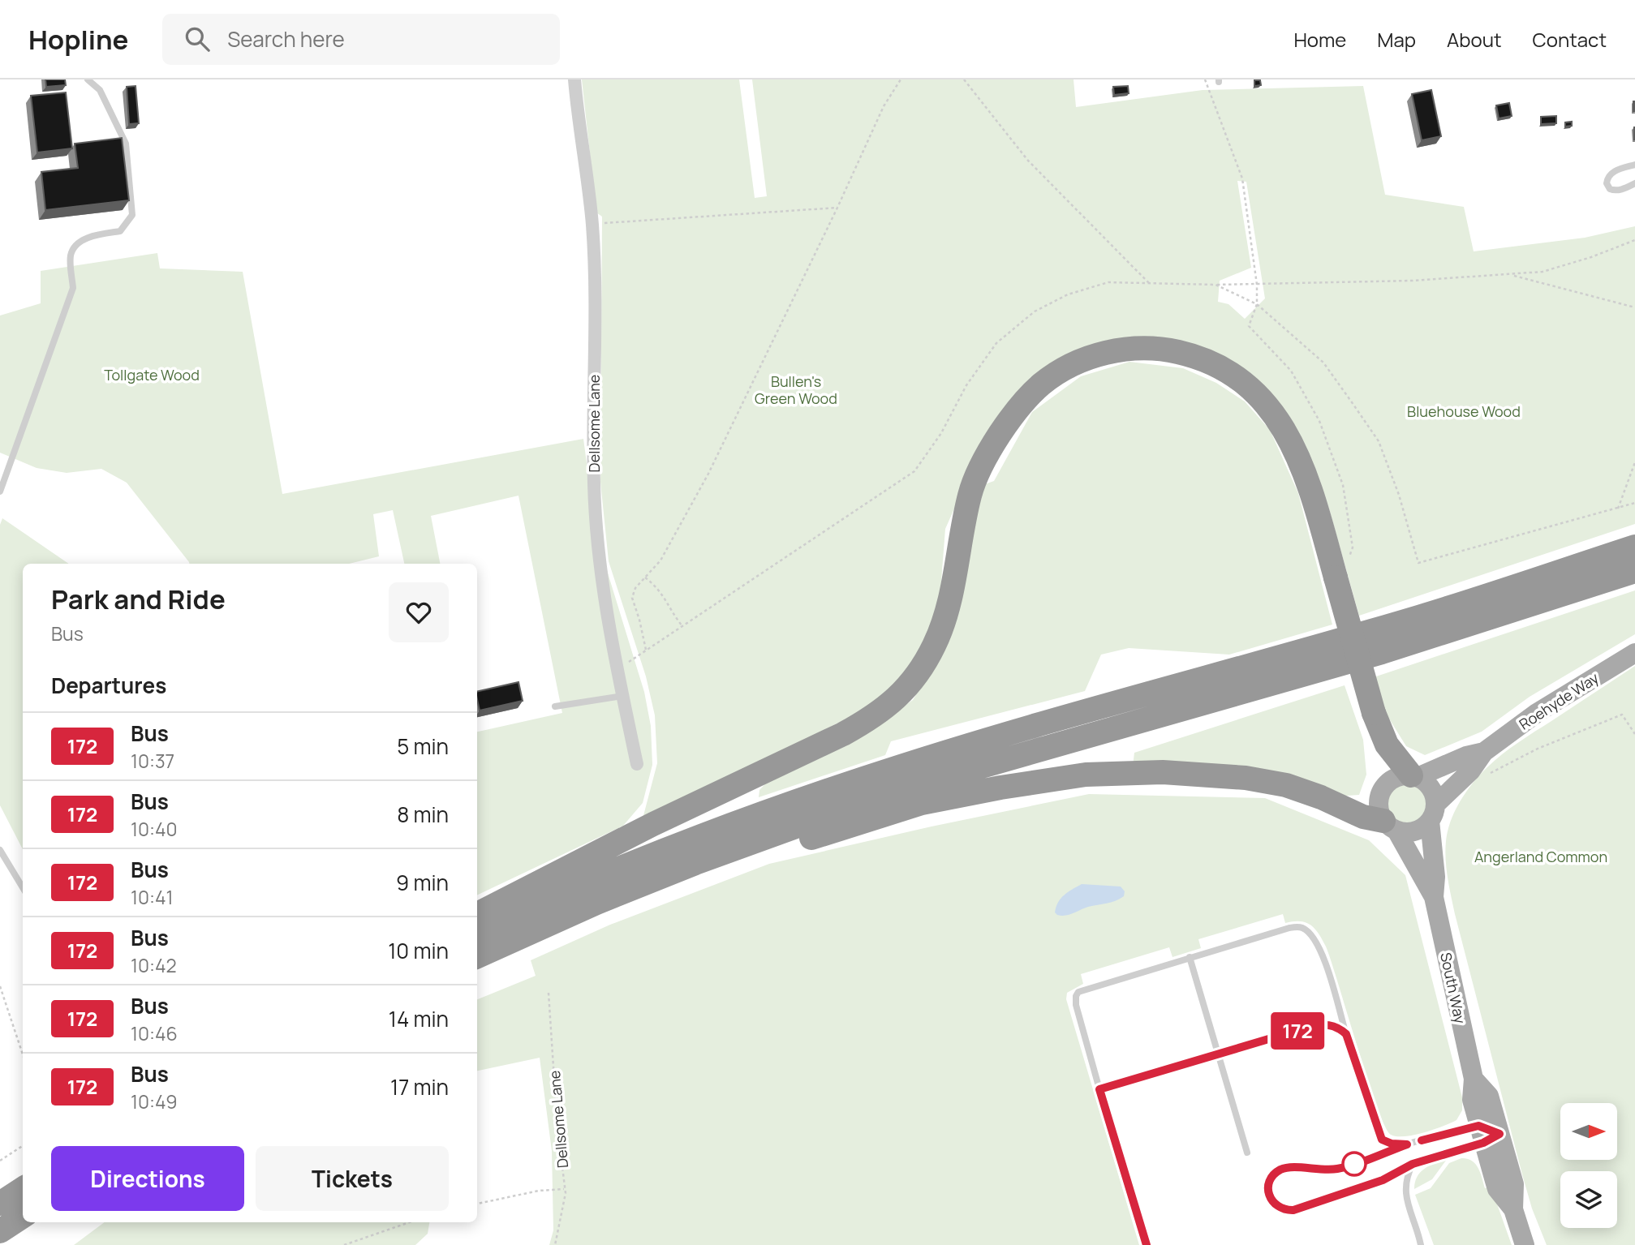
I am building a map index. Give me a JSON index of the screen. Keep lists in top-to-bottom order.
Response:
{
  "streets": {
    "main road": ["Roehyde Way", "South Way"],
    "street": ["Dellsome Lane"]
  },
  "crossings": [
    ["Roehyde Way", "South Way"]
  ],
  "parks": [
    "Tollgate Wood",
    "Bullen's Green Wood",
    "Bluehouse Wood",
    "Angerland Common"
  ],
  "lines": ["bus line 172"],
  "north": "right",
  "page": {
    "header": "Hopline",
    "search": "Search here",
    "nav": [
      "Home",
      "Map",
      "About",
      "Contact"
    ],
    "on_map": "172",
    "heading": [
      ["Park and Ride", "Bus"],
      "Departures"
    ],
    "list": [
      {
        "mark": "172",
        "name": "Bus",
        "note": "10:37",
        "value": "5 min"
      },
      {
        "mark": "172",
        "name": "Bus",
        "note": "10:40",
        "value": "8 min"
      },
      {
        "mark": "172",
        "name": "Bus",
        "note": "10:41",
        "value": "9 min"
      },
      {
        "mark": "172",
        "name": "Bus",
        "note": "10:42",
        "value": "10 min"
      },
      {
        "mark": "172",
        "name": "Bus",
        "note": "10:46",
        "value": "14 min"
      },
      {
        "mark": "172",
        "name": "Bus",
        "note": "10:49",
        "value": "17 min"
      }
    ],
    "buttons": ["Directions", "Tickets"]
  }
}
